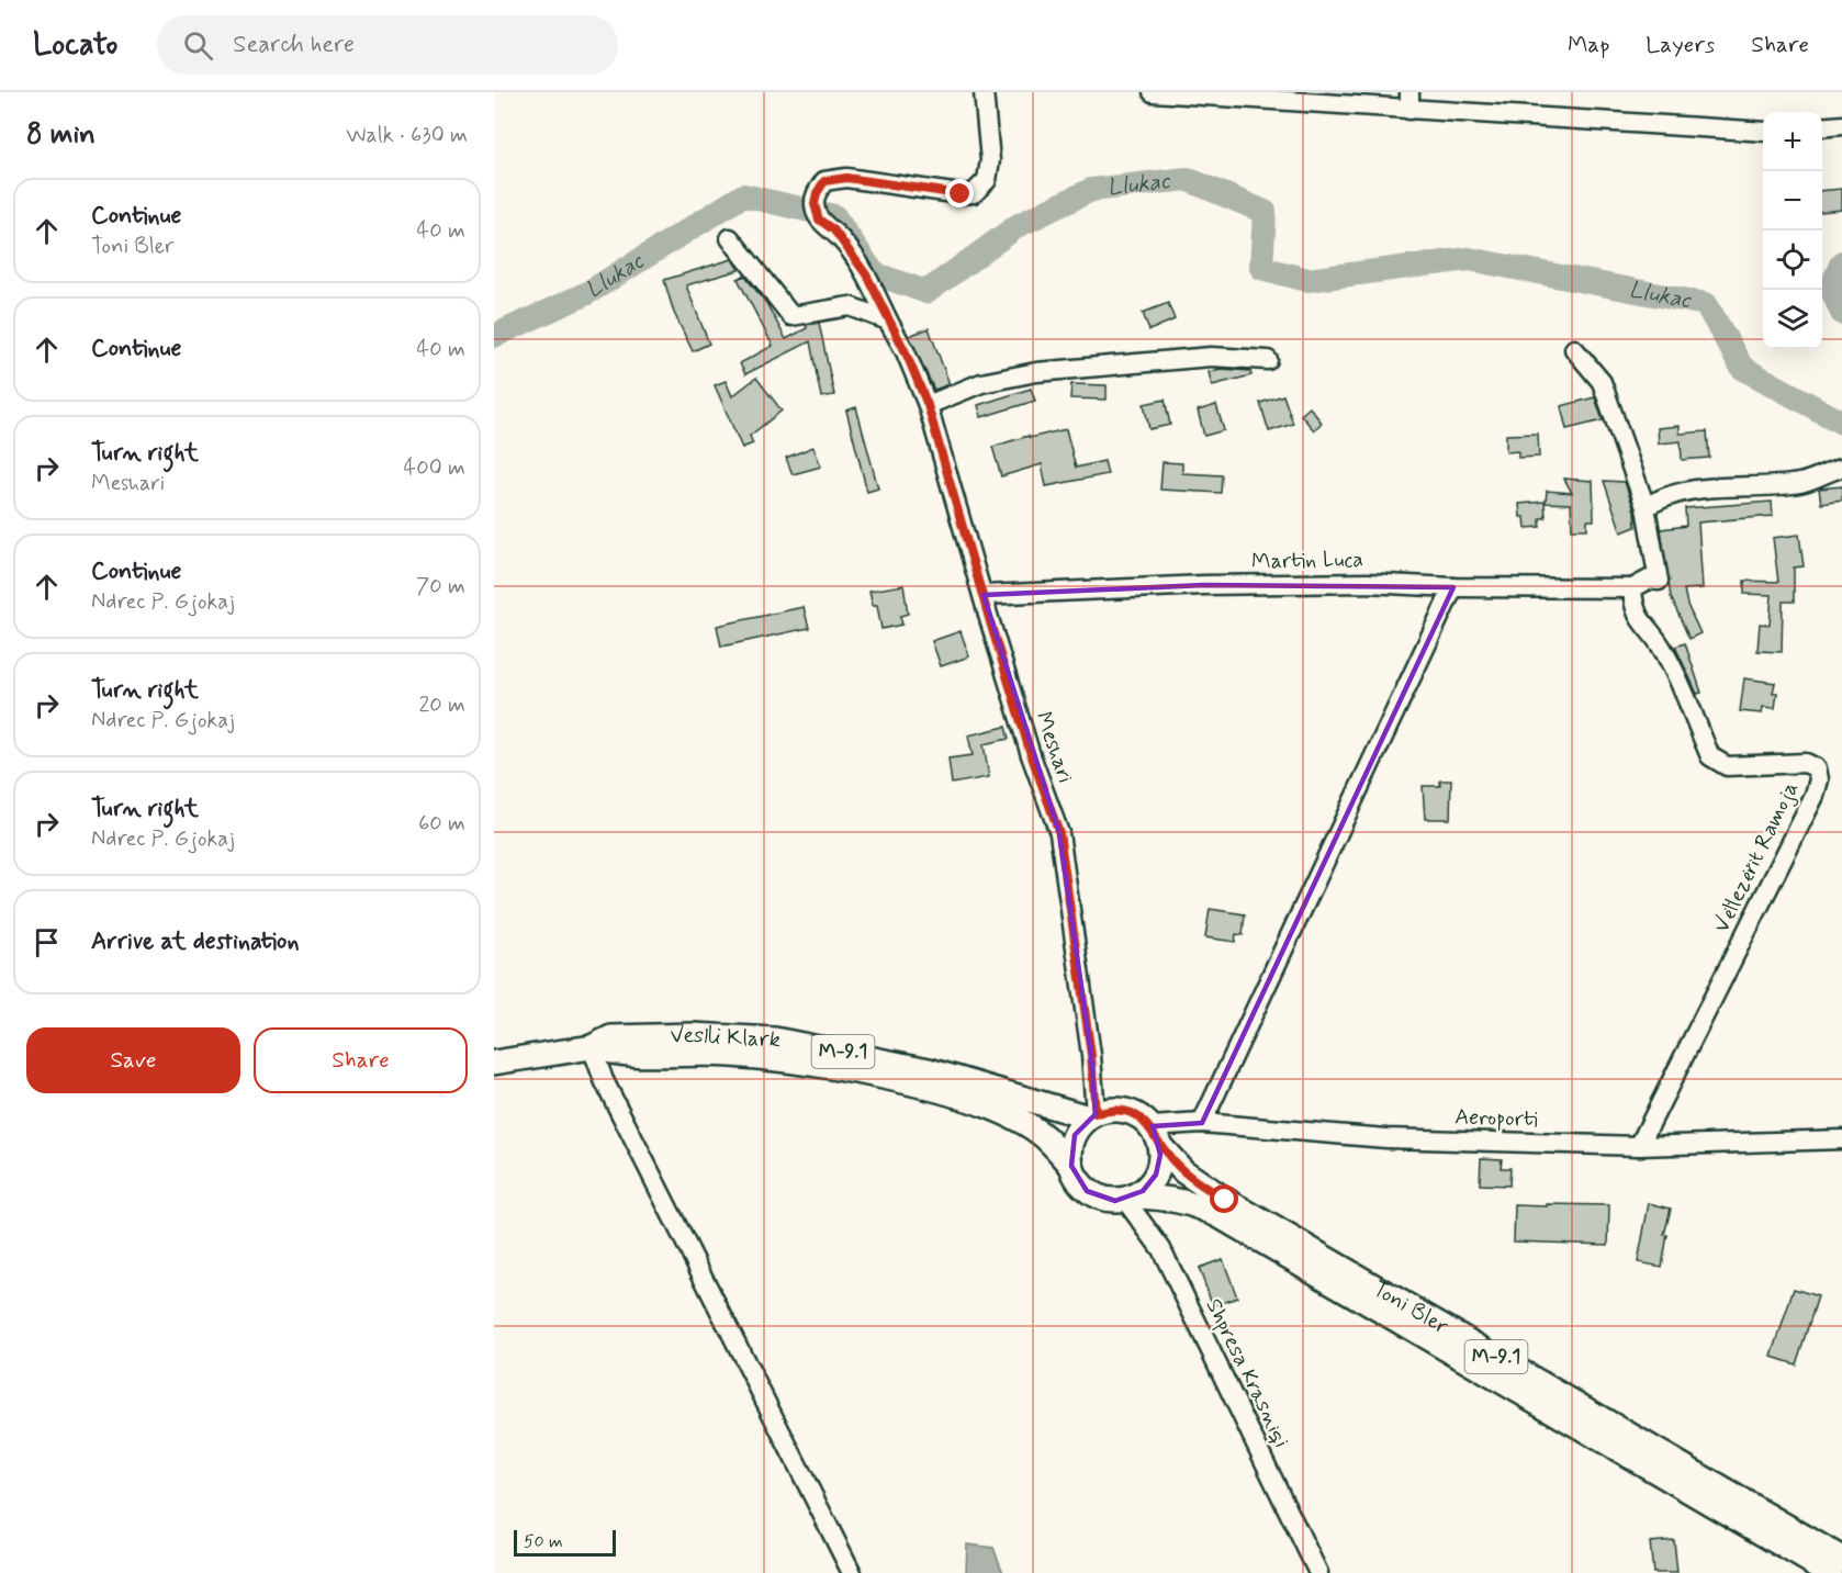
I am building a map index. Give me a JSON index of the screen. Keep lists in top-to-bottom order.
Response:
{
  "streets": {
    "main road": ["Veslli Klark", "M-9.1", "Toni Bler"],
    "street": [
      "Martin Luca",
      "Meshari",
      "Vëllezërit Ramoja",
      "Aeroporti",
      "Shpresa Krasniqi"
    ]
  },
  "crossings": [
    ["Martin Luca", "Meshari"],
    ["Martin Luca", "Vëllezërit Ramoja"],
    ["Meshari", "Veslli Klark"],
    ["Meshari", "M-9.1"],
    ["Meshari", "Aeroporti"],
    ["Meshari", "Toni Bler"],
    ["Meshari", "Shpresa Krasniqi"],
    ["Vëllezërit Ramoja", "Aeroporti"],
    ["Veslli Klark", "M-9.1"],
    ["Veslli Klark", "Aeroporti"],
    ["Veslli Klark", "Toni Bler"],
    ["Veslli Klark", "Shpresa Krasniqi"],
    ["M-9.1", "Aeroporti"],
    ["M-9.1", "Toni Bler"],
    ["M-9.1", "Shpresa Krasniqi"],
    ["Aeroporti", "Toni Bler"],
    ["Aeroporti", "Shpresa Krasniqi"],
    ["Toni Bler", "Shpresa Krasniqi"]
  ],
  "water": ["Llukac"],
  "scale_bar": "50 m",
  "page": {
    "header": "Locato",
    "search": "Search here",
    "nav": ["Map", "Layers", "Share"],
    "heading": ["8 min", "Walk · 630 m"],
    "map_buttons": ["+", "−"],
    "list": [
      ["Continue", "Toni Bler", "40 m"],
      ["Continue", "40 m"],
      ["Turn right", "Meshari", "400 m"],
      ["Continue", "Ndrec P. Gjokaj", "70 m"],
      ["Turn right", "Ndrec P. Gjokaj", "20 m"],
      ["Turn right", "Ndrec P. Gjokaj", "60 m"],
      "Arrive at destination"
    ],
    "buttons": ["Save", "Share"],
    "scale": "50 m"
  }
}
